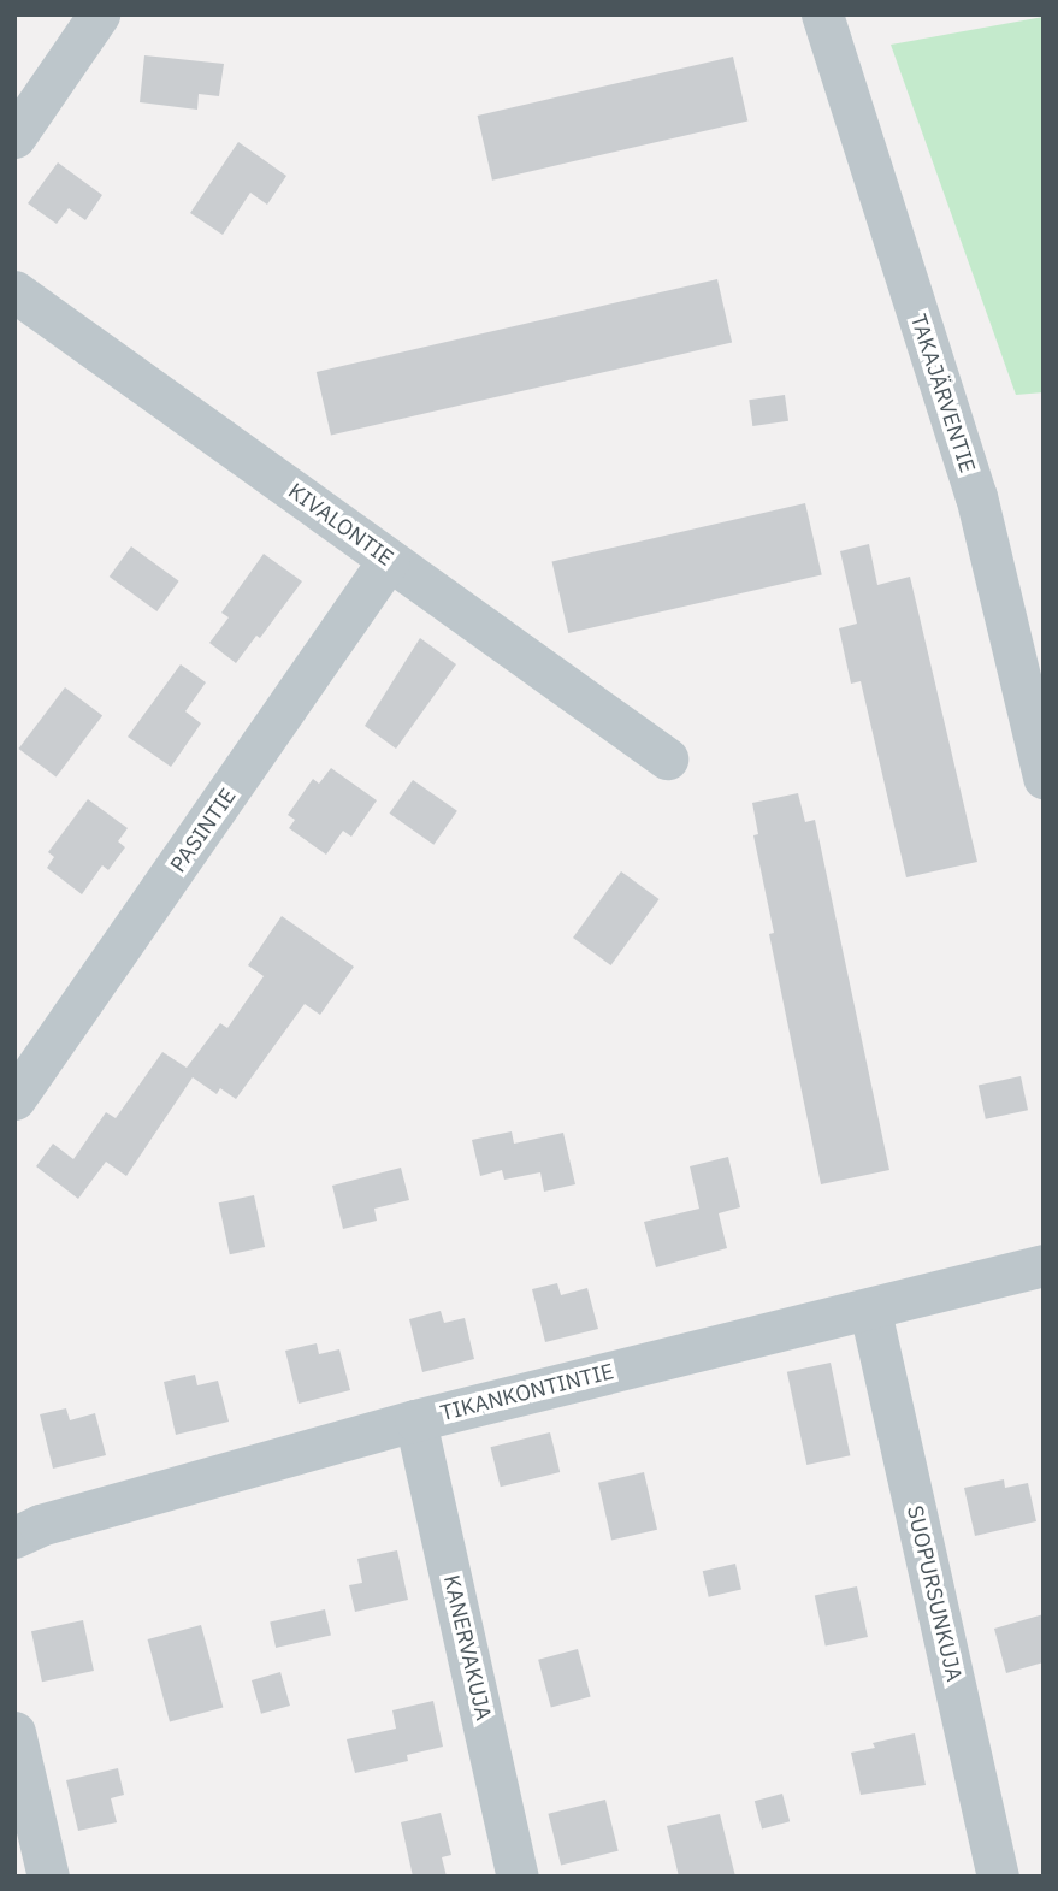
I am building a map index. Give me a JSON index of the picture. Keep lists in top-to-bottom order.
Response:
{
  "streets": {
    "street": [
      "TAKAJÄRVENTIE",
      "KIVALONTIE",
      "PASINTIE",
      "TIKANKONTINTIE",
      "SUOPURSUNKUJA",
      "KANERVAKUJA"
    ]
  },
  "crossings": [
    ["KIVALONTIE", "PASINTIE"],
    ["TIKANKONTINTIE", "SUOPURSUNKUJA"],
    ["TIKANKONTINTIE", "KANERVAKUJA"]
  ]
}
